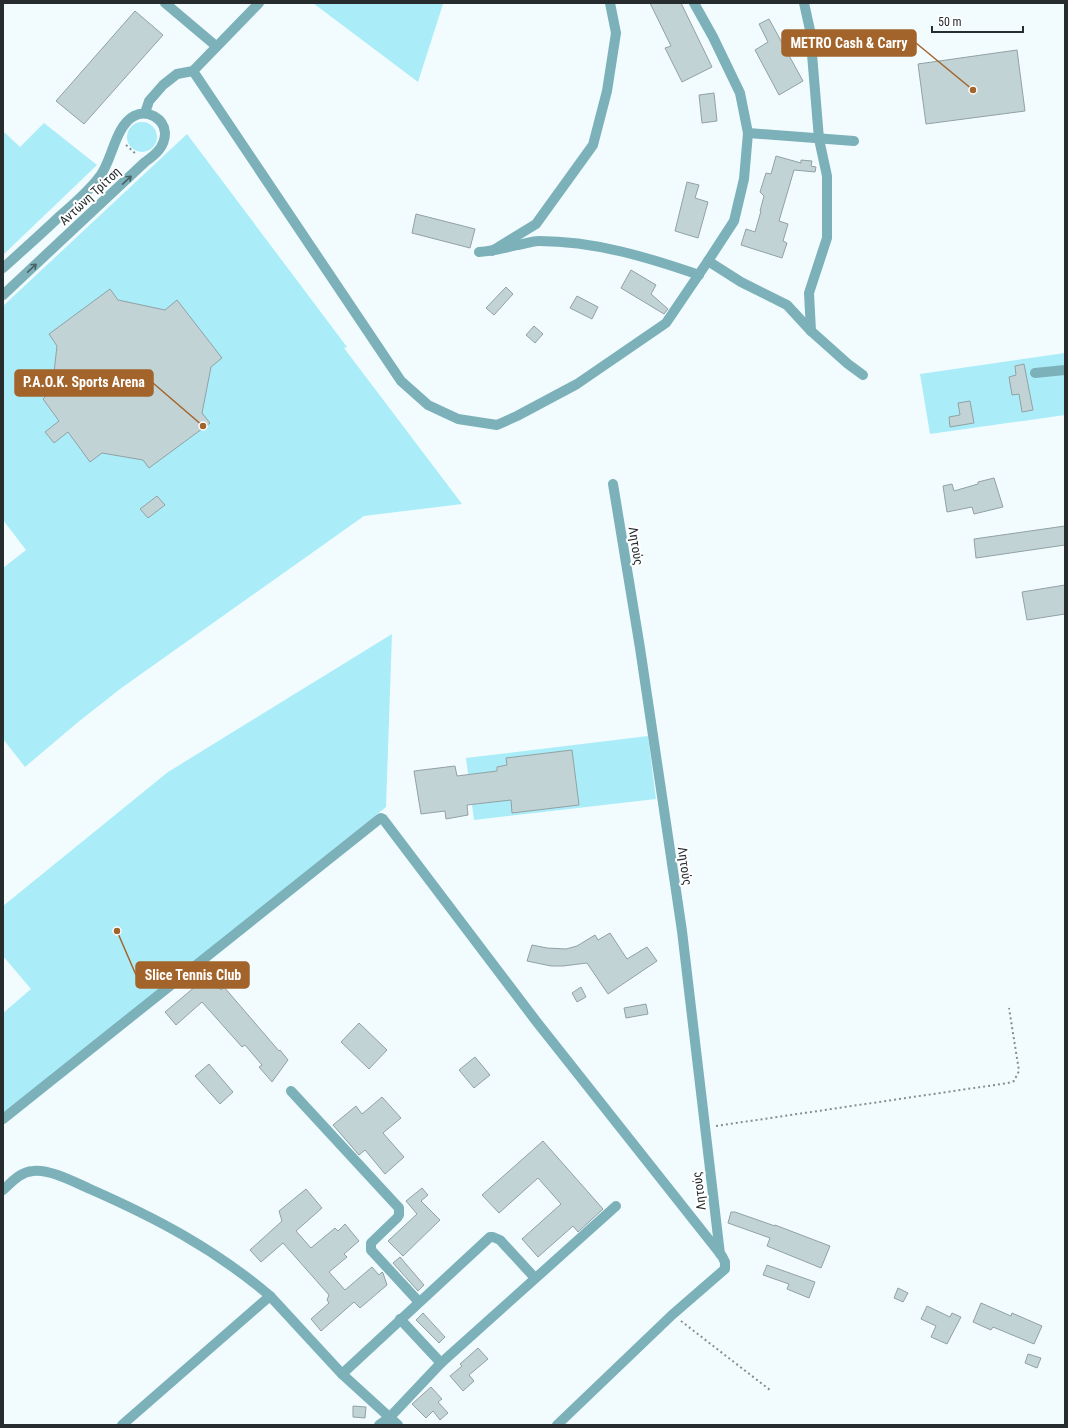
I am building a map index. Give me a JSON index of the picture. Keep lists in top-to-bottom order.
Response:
{
  "streets": {
    "street": ["Αντώνη Τρίτση", "Λητούς"]
  },
  "places": ["METRO Cash & Carry", "P.A.O.K. Sports Arena", "Slice Tennis Club"],
  "scale_bar": "50 m"
}
